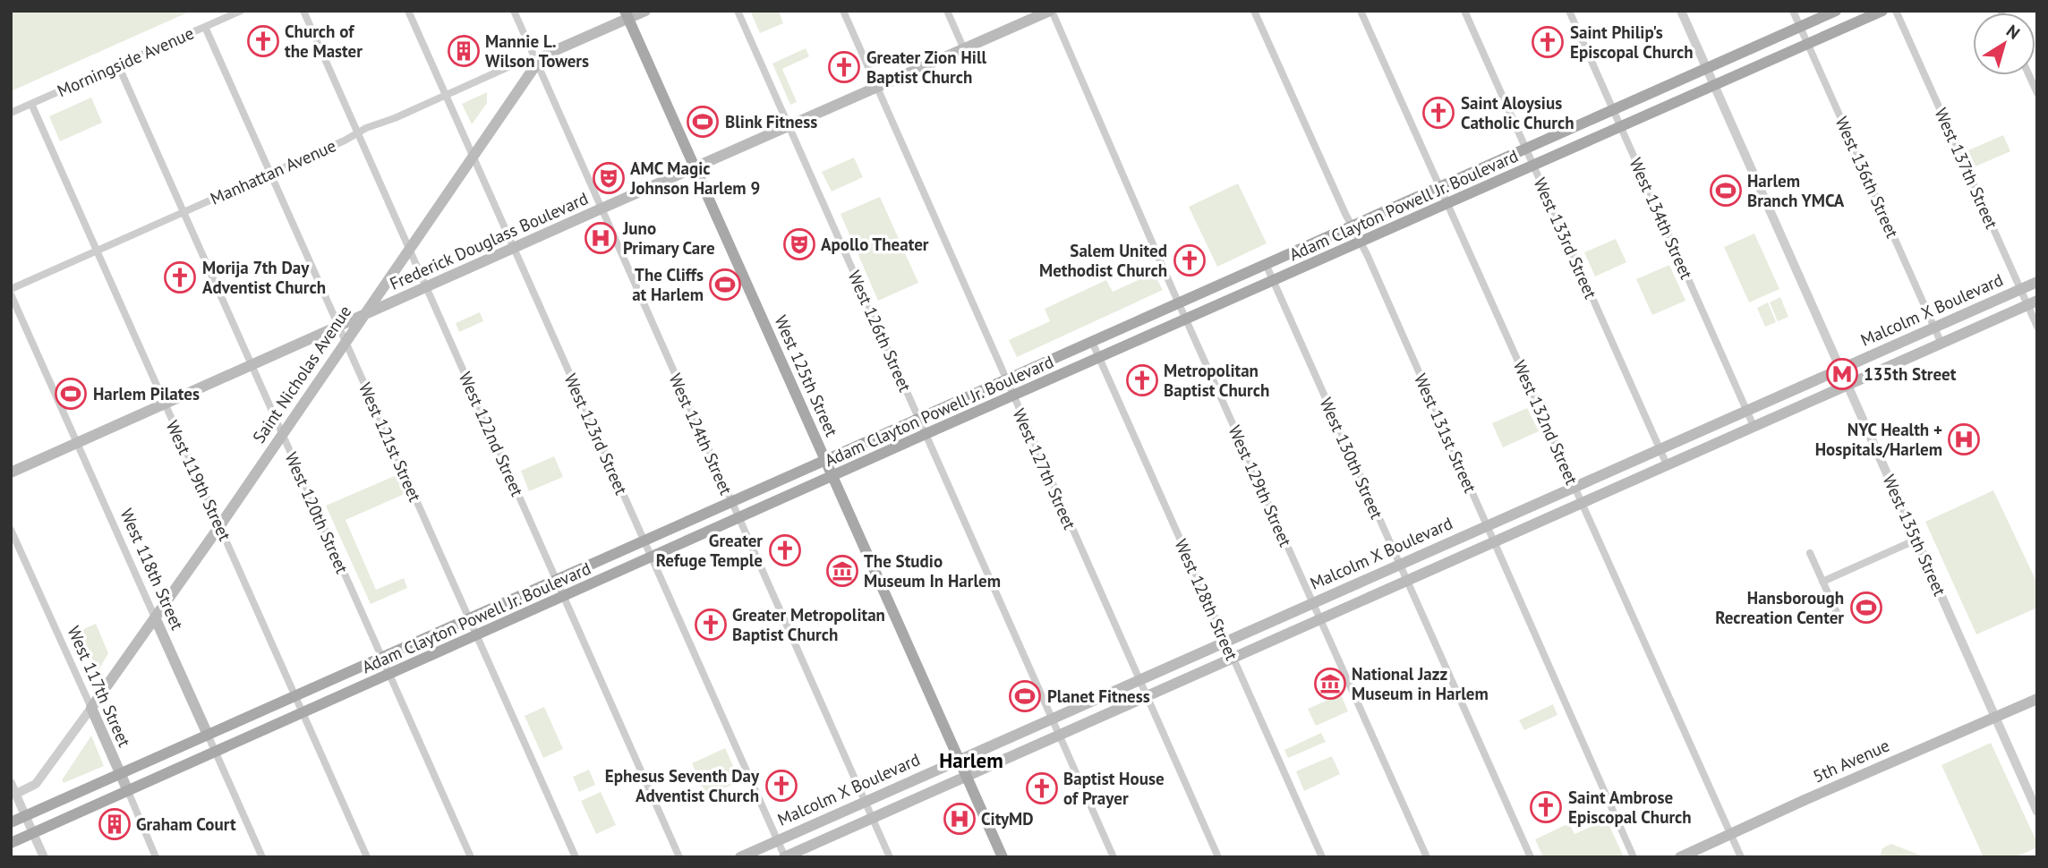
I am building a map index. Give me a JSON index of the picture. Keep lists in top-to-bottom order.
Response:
{
  "streets": {
    "main road": [
      "Adam Clayton Powell Jr. Boulevard",
      "Frederick Douglass Boulevard",
      "Malcolm X Boulevard",
      "Saint Nicholas Avenue",
      "West 125th Street",
      "West 118th Street",
      "West 117th Street",
      "5th Avenue"
    ],
    "street": [
      "Morningside Avenue",
      "West 137th Street",
      "Manhattan Avenue",
      "West 136th Street",
      "West 134th Street",
      "West 133rd Street",
      "West 126th Street",
      "West 132nd Street",
      "West 131st Street",
      "West 122nd Street",
      "West 123rd Street",
      "West 124th Street",
      "West 121st Street",
      "West 130th Street",
      "West 127th Street",
      "West 119th Street",
      "West 129th Street",
      "West 120th Street",
      "West 135th Street",
      "West 128th Street"
    ]
  },
  "crossings": [
    ["Morningside Avenue", "West 121st Street"],
    ["Morningside Avenue", "West 119th Street"],
    ["Morningside Avenue", "West 120th Street"],
    ["West 137th Street", "Malcolm X Boulevard"],
    ["Manhattan Avenue", "Saint Nicholas Avenue"],
    ["Manhattan Avenue", "West 122nd Street"],
    ["Manhattan Avenue", "West 123rd Street"],
    ["Manhattan Avenue", "West 124th Street"],
    ["Manhattan Avenue", "West 121st Street"],
    ["Manhattan Avenue", "West 119th Street"],
    ["Manhattan Avenue", "West 120th Street"],
    ["West 136th Street", "Adam Clayton Powell Jr. Boulevard"],
    ["West 136th Street", "Malcolm X Boulevard"],
    ["Adam Clayton Powell Jr. Boulevard", "West 134th Street"],
    ["Adam Clayton Powell Jr. Boulevard", "West 133rd Street"],
    ["Adam Clayton Powell Jr. Boulevard", "West 126th Street"],
    ["Adam Clayton Powell Jr. Boulevard", "West 125th Street"],
    ["Adam Clayton Powell Jr. Boulevard", "West 132nd Street"],
    ["Adam Clayton Powell Jr. Boulevard", "West 131st Street"],
    ["Adam Clayton Powell Jr. Boulevard", "West 122nd Street"],
    ["Adam Clayton Powell Jr. Boulevard", "West 123rd Street"],
    ["Adam Clayton Powell Jr. Boulevard", "West 124th Street"],
    ["Adam Clayton Powell Jr. Boulevard", "West 121st Street"],
    ["Adam Clayton Powell Jr. Boulevard", "West 130th Street"],
    ["Adam Clayton Powell Jr. Boulevard", "West 127th Street"],
    ["Adam Clayton Powell Jr. Boulevard", "West 119th Street"],
    ["Adam Clayton Powell Jr. Boulevard", "West 129th Street"],
    ["Adam Clayton Powell Jr. Boulevard", "West 120th Street"],
    ["Adam Clayton Powell Jr. Boulevard", "West 135th Street"],
    ["Adam Clayton Powell Jr. Boulevard", "West 118th Street"],
    ["Adam Clayton Powell Jr. Boulevard", "West 128th Street"],
    ["Adam Clayton Powell Jr. Boulevard", "West 117th Street"],
    ["West 134th Street", "Malcolm X Boulevard"],
    ["West 133rd Street", "Malcolm X Boulevard"],
    ["Frederick Douglass Boulevard", "West 126th Street"],
    ["Frederick Douglass Boulevard", "Saint Nicholas Avenue"],
    ["Frederick Douglass Boulevard", "West 125th Street"],
    ["Frederick Douglass Boulevard", "West 122nd Street"],
    ["Frederick Douglass Boulevard", "West 123rd Street"],
    ["Frederick Douglass Boulevard", "West 124th Street"],
    ["Frederick Douglass Boulevard", "West 121st Street"],
    ["Frederick Douglass Boulevard", "West 127th Street"],
    ["Frederick Douglass Boulevard", "West 119th Street"],
    ["Frederick Douglass Boulevard", "West 129th Street"],
    ["Frederick Douglass Boulevard", "West 120th Street"],
    ["Frederick Douglass Boulevard", "West 118th Street"],
    ["Malcolm X Boulevard", "West 126th Street"],
    ["Malcolm X Boulevard", "West 125th Street"],
    ["Malcolm X Boulevard", "West 132nd Street"],
    ["Malcolm X Boulevard", "West 131st Street"],
    ["Malcolm X Boulevard", "West 123rd Street"],
    ["Malcolm X Boulevard", "West 124th Street"],
    ["Malcolm X Boulevard", "West 130th Street"],
    ["Malcolm X Boulevard", "West 127th Street"],
    ["Malcolm X Boulevard", "West 129th Street"],
    ["Malcolm X Boulevard", "West 135th Street"],
    ["Malcolm X Boulevard", "West 128th Street"],
    ["Saint Nicholas Avenue", "West 125th Street"],
    ["Saint Nicholas Avenue", "West 122nd Street"],
    ["Saint Nicholas Avenue", "West 123rd Street"],
    ["Saint Nicholas Avenue", "West 124th Street"],
    ["Saint Nicholas Avenue", "West 121st Street"],
    ["Saint Nicholas Avenue", "West 119th Street"],
    ["Saint Nicholas Avenue", "West 120th Street"],
    ["Saint Nicholas Avenue", "West 118th Street"],
    ["Saint Nicholas Avenue", "West 117th Street"],
    ["West 132nd Street", "5th Avenue"],
    ["West 135th Street", "5th Avenue"]
  ],
  "districts": ["Harlem"],
  "places": {
    "church": [
      "Church of the Master",
      "Saint Philip's Episcopal Church",
      "Greater Zion Hill Baptist Church",
      "Saint Aloysius Catholic Church",
      "Salem United Methodist Church",
      "Morija 7th Day Adventist Church",
      "Metropolitan Baptist Church",
      "Greater Refuge Temple",
      "Greater Metropolitan Baptist Church",
      "Ephesus Seventh Day Adventist Church",
      "Baptist House of Prayer",
      "Saint Ambrose Episcopal Church"
    ],
    "building": ["Mannie L. Wilson Towers", "Graham Court"],
    "sports": [
      "Blink Fitness",
      "Harlem Branch YMCA",
      "The Cliffs at Harlem",
      "Harlem Pilates",
      "Hansborough Recreation Center",
      "Planet Fitness"
    ],
    "theatre": ["AMC Magic Johnson Harlem 9", "Apollo Theater"],
    "hospital": ["Juno Primary Care", "NYC Health + Hospitals/Harlem", "CityMD"],
    "metro station": ["135th Street"],
    "museum": ["The Studio Museum In Harlem", "National Jazz Museum in Harlem"]
  },
  "north": "top right"
}
